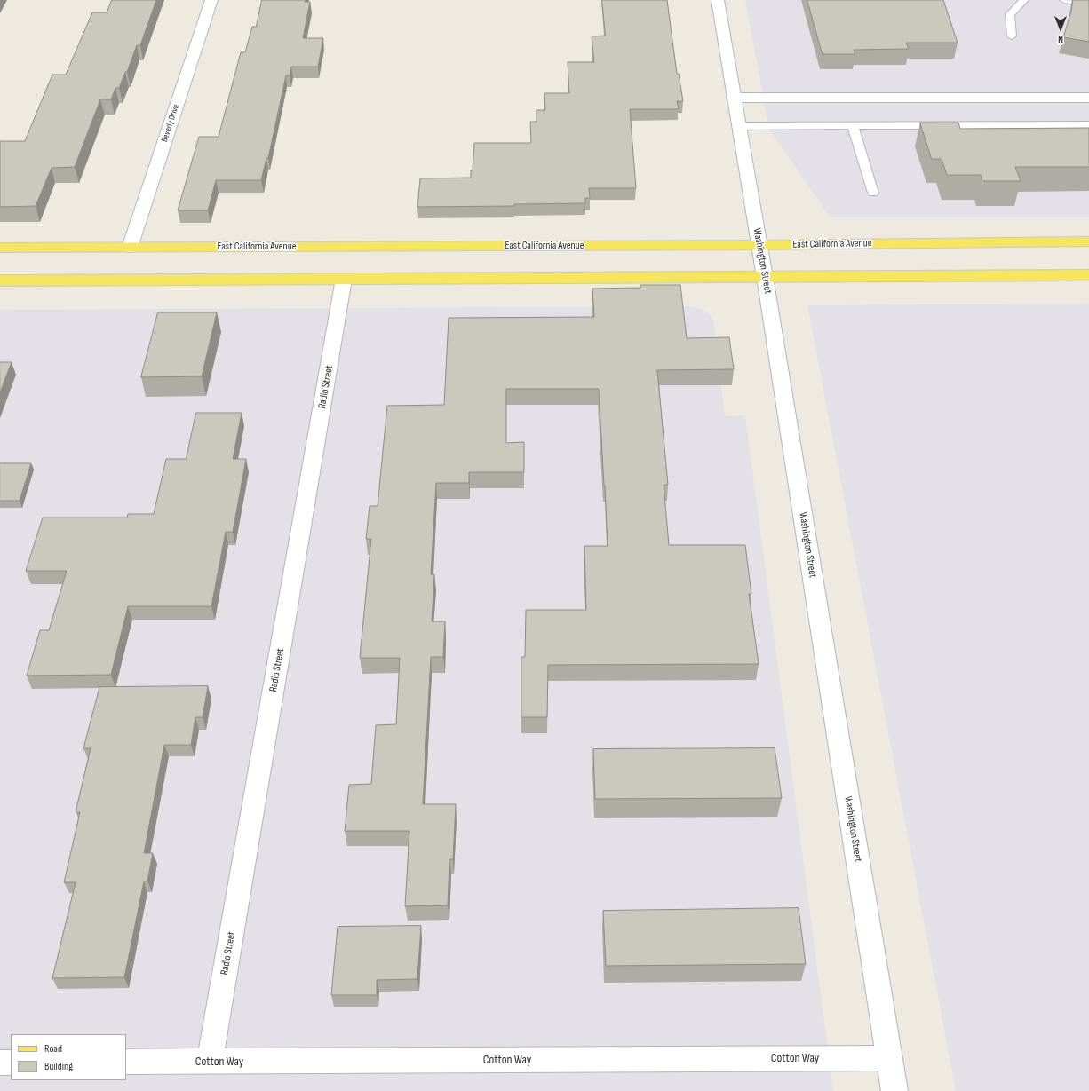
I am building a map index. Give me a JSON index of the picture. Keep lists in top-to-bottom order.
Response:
{
  "streets": {
    "main road": ["East California Avenue"],
    "street": [
      "Beverly Drive",
      "Washington Street",
      "Radio Street",
      "Cotton Way"
    ]
  },
  "crossings": [
    ["Beverly Drive", "East California Avenue"],
    ["East California Avenue", "Washington Street"],
    ["Washington Street", "Cotton Way"],
    ["Radio Street", "Cotton Way"]
  ],
  "legend": ["Road", "Building"],
  "north": "bottom"
}
